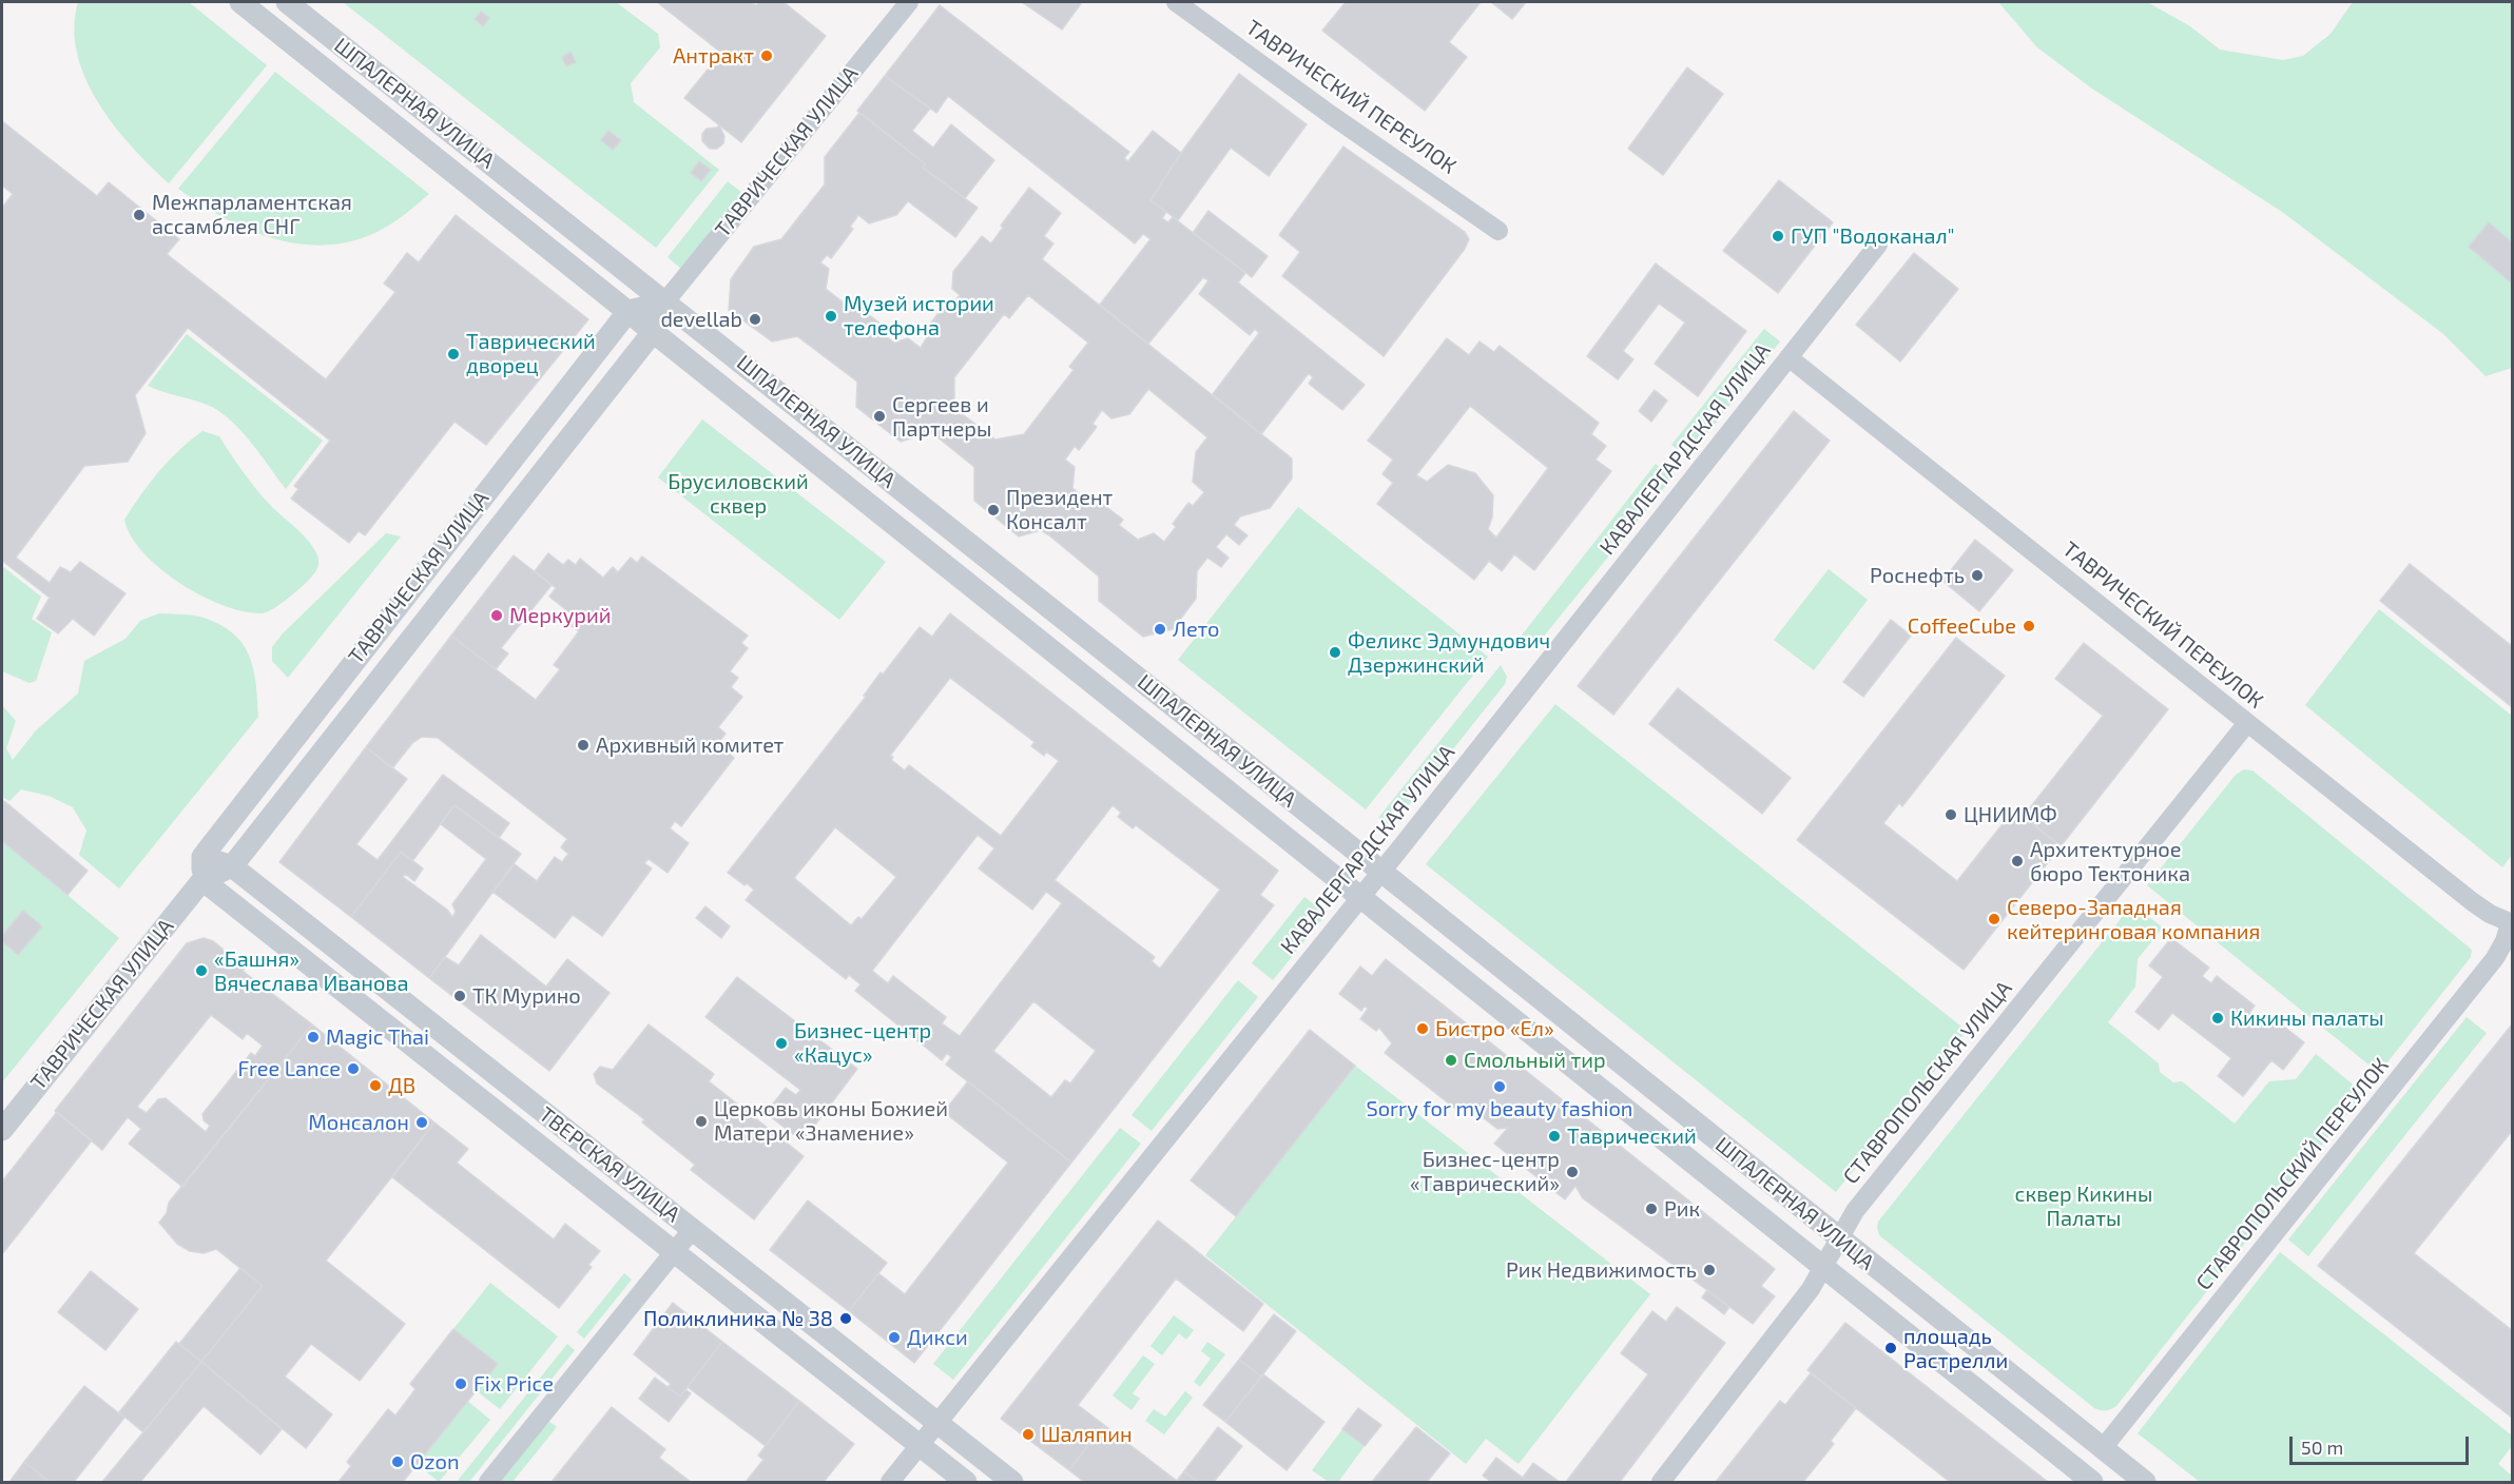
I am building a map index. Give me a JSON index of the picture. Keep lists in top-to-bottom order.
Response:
{
  "streets": {
    "street": [
      "ТАВРИЧЕСКИЙ ПЕРЕУЛОК",
      "ШПАЛЕРНАЯ УЛИЦА",
      "ТАВРИЧЕСКАЯ УЛИЦА",
      "КАВАЛЕРГАРДСКАЯ УЛИЦА",
      "СТАВРОПОЛЬСКАЯ УЛИЦА",
      "ТВЕРСКАЯ УЛИЦА",
      "СТАВРОПОЛЬСКИЙ ПЕРЕУЛОК"
    ]
  },
  "crossings": [
    ["ТАВРИЧЕСКИЙ ПЕРЕУЛОК", "КАВАЛЕРГАРДСКАЯ УЛИЦА"],
    ["ТАВРИЧЕСКИЙ ПЕРЕУЛОК", "СТАВРОПОЛЬСКАЯ УЛИЦА"],
    ["ТАВРИЧЕСКИЙ ПЕРЕУЛОК", "СТАВРОПОЛЬСКИЙ ПЕРЕУЛОК"],
    ["ШПАЛЕРНАЯ УЛИЦА", "ТАВРИЧЕСКАЯ УЛИЦА"],
    ["ШПАЛЕРНАЯ УЛИЦА", "КАВАЛЕРГАРДСКАЯ УЛИЦА"],
    ["ШПАЛЕРНАЯ УЛИЦА", "СТАВРОПОЛЬСКАЯ УЛИЦА"],
    ["ШПАЛЕРНАЯ УЛИЦА", "СТАВРОПОЛЬСКИЙ ПЕРЕУЛОК"],
    ["ТАВРИЧЕСКАЯ УЛИЦА", "ТВЕРСКАЯ УЛИЦА"],
    ["КАВАЛЕРГАРДСКАЯ УЛИЦА", "ТВЕРСКАЯ УЛИЦА"]
  ],
  "parks": ["Брусиловский сквер", "сквер Кикины Палаты"],
  "places": [
    "Антракт",
    "Межпарламентская ассамблея СНГ",
    "ГУП \"Водоканал\"",
    "Музей истории телефона",
    "devellab",
    "Таврический дворец",
    "Сергеев и Партнеры",
    "Президент Консалт",
    "Роснефть",
    "Меркурий",
    "CoffeeCube",
    "Лето",
    "Феликс Эдмундович Дзержинский",
    "Архивный комитет",
    "ЦНИИМФ",
    "Архитектурное бюро Тектоника",
    "Северо-Западная кейтеринговая компания",
    "«Башня» Вячеслава Иванова",
    "ТК Мурино",
    "Кикины палаты",
    "Бистро «Ел»",
    "Magic Thai",
    "Бизнес-центр «Кацус»",
    "Смольный тир",
    "Free Lance",
    "ДВ",
    "Sorry for my beauty fashion",
    "Церковь иконы Божией Матери «Знамение»",
    "Монсалон",
    "Таврический",
    "Бизнес-центр «Таврический»",
    "Рик",
    "Рик Недвижимость",
    "Поликлиника № 38",
    "Дикси",
    "площадь Растрелли",
    "Fix Price",
    "Шаляпин",
    "Ozon"
  ],
  "scale_bar": "50 m"
}
